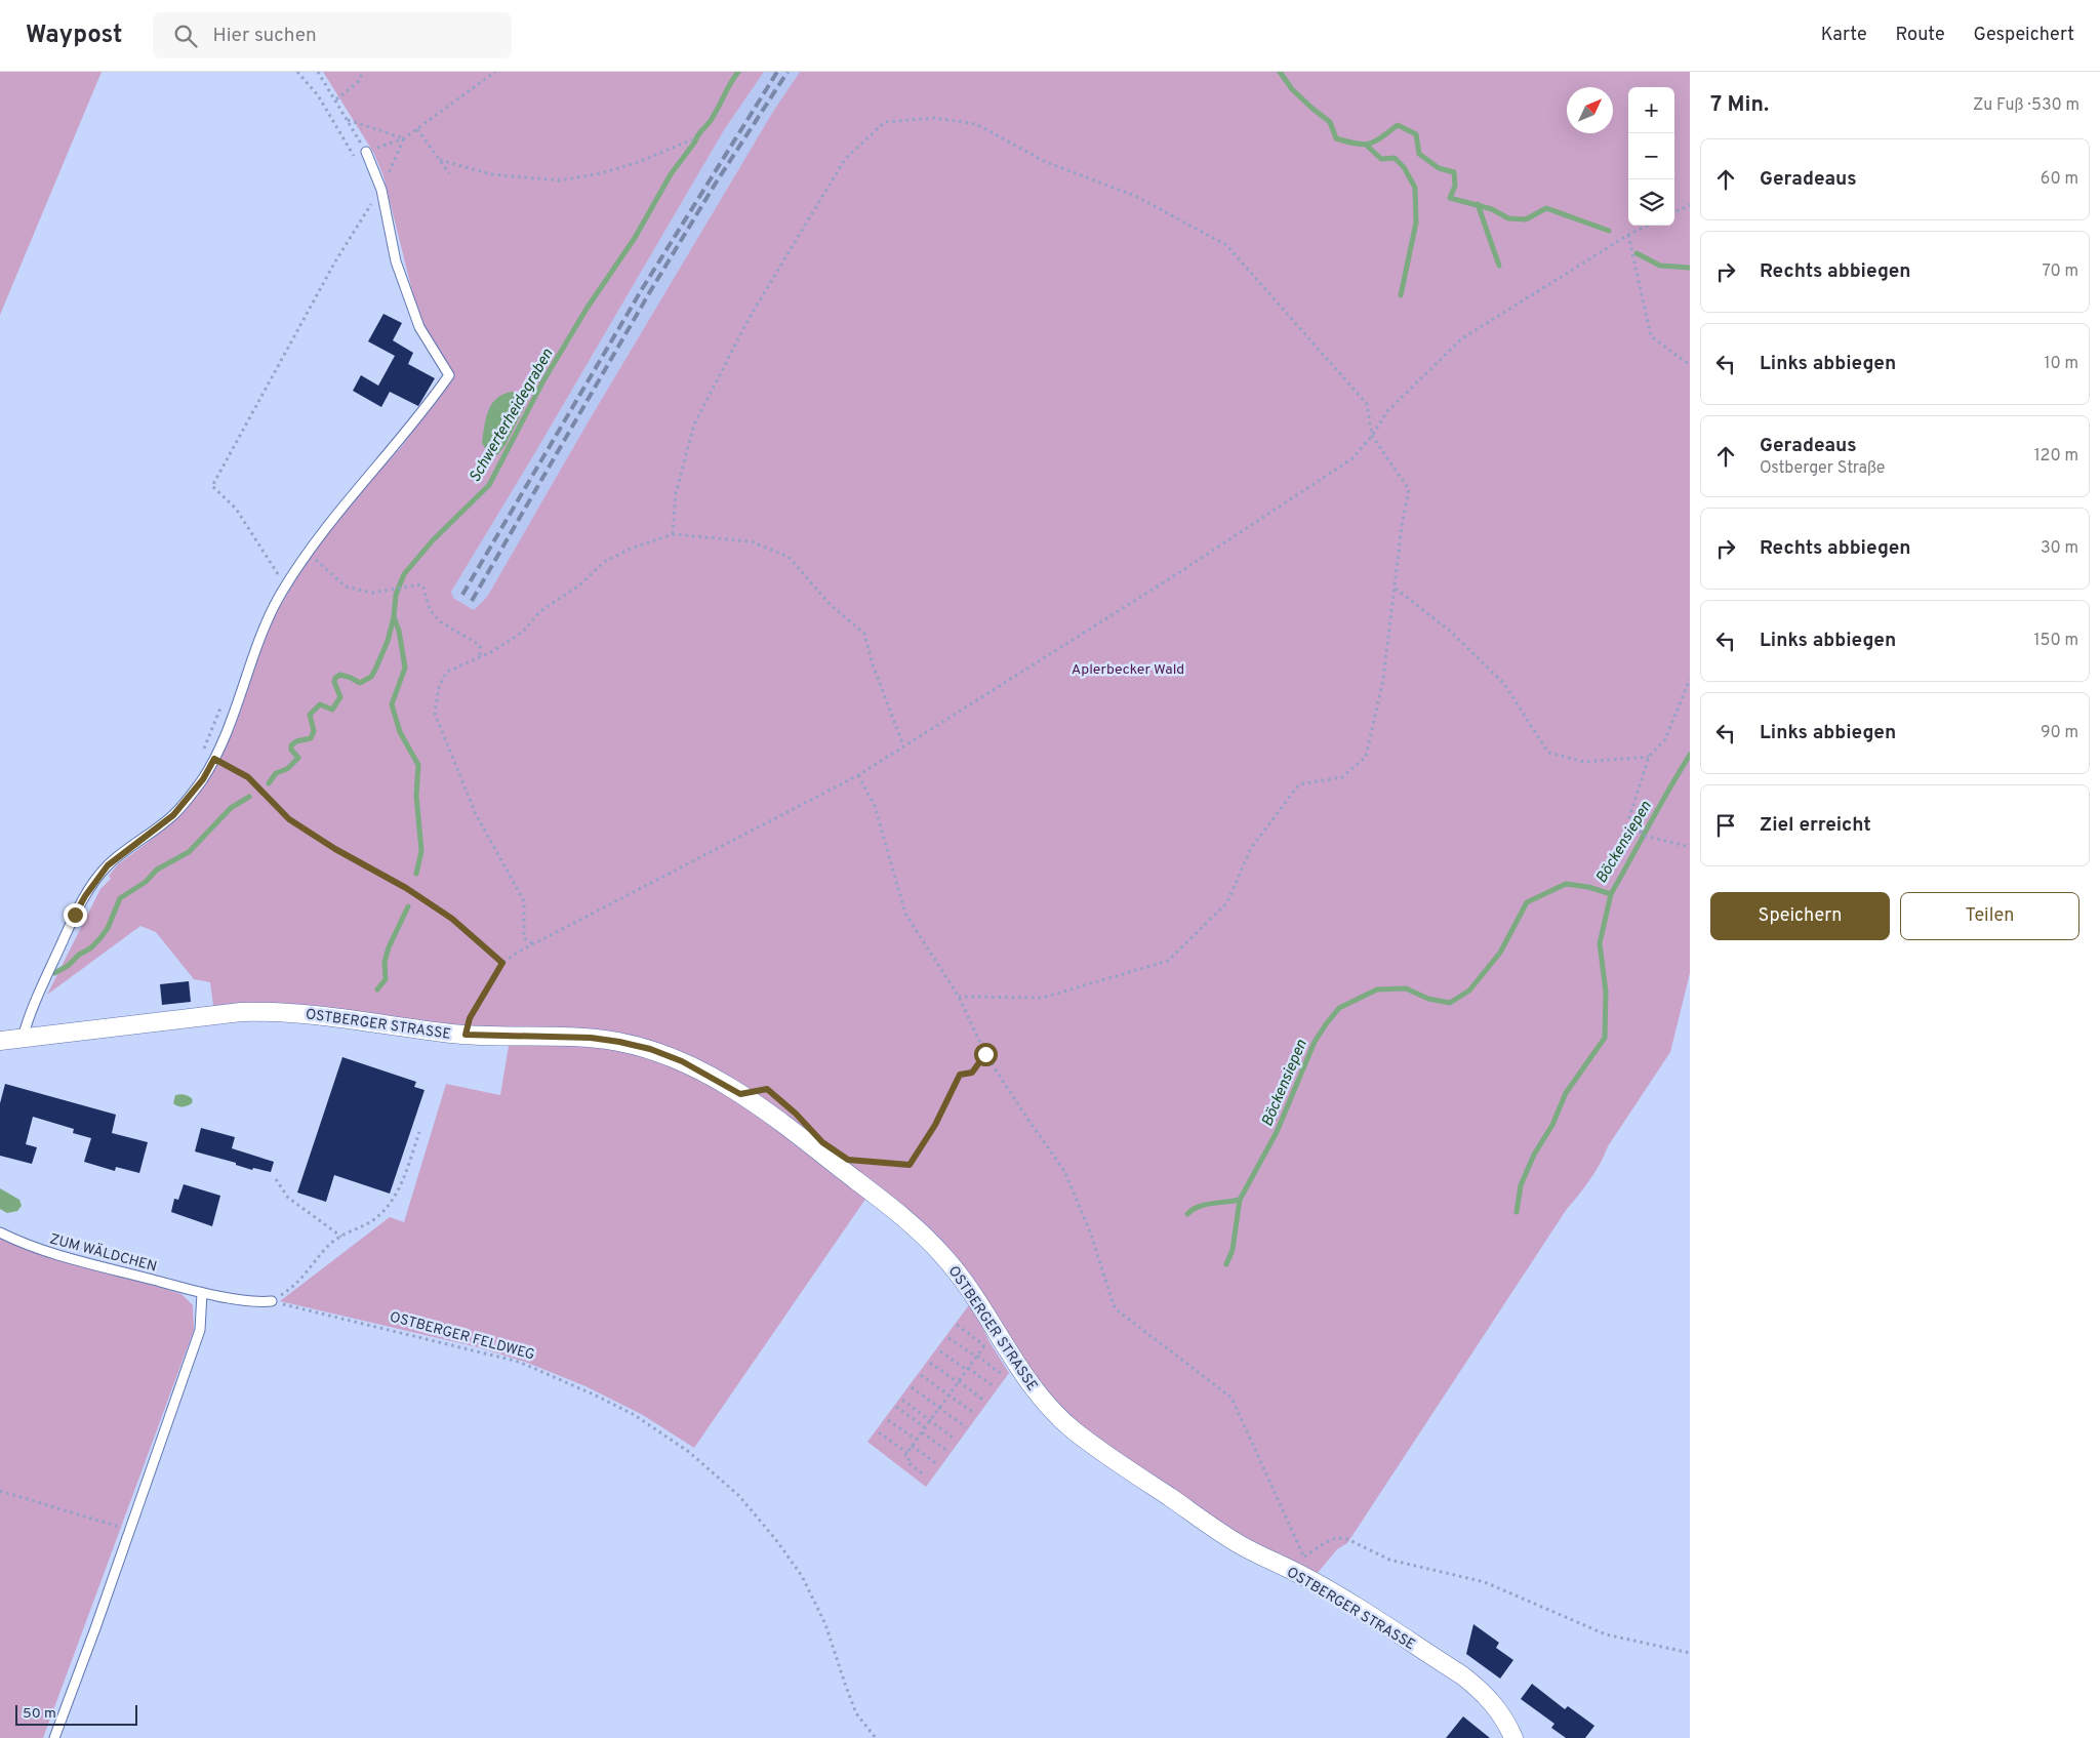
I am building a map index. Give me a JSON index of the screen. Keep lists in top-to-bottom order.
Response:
{
  "streets": {
    "street": ["OSTBERGER STRASSE"],
    "lane": ["ZUM WÄLDCHEN"],
    "path": ["OSTBERGER FELDWEG"]
  },
  "water": ["Schwerterheidegraben", "Böckensiepen"],
  "parks": ["Aplerbecker Wald"],
  "scale_bar": "50 m",
  "north": "top right",
  "page": {
    "header": "Waypost",
    "search": "Hier suchen",
    "nav": ["Karte", "Route", "Gespeichert"],
    "heading": ["7 Min.", "Zu Fuß · 530 m"],
    "map_buttons": ["+", "−"],
    "list": [
      ["Geradeaus", "60 m"],
      ["Rechts abbiegen", "70 m"],
      ["Links abbiegen", "10 m"],
      ["Geradeaus", "Ostberger Straße", "120 m"],
      ["Rechts abbiegen", "30 m"],
      ["Links abbiegen", "150 m"],
      ["Links abbiegen", "90 m"],
      "Ziel erreicht"
    ],
    "buttons": ["Speichern", "Teilen"],
    "scale": "50 m"
  }
}
